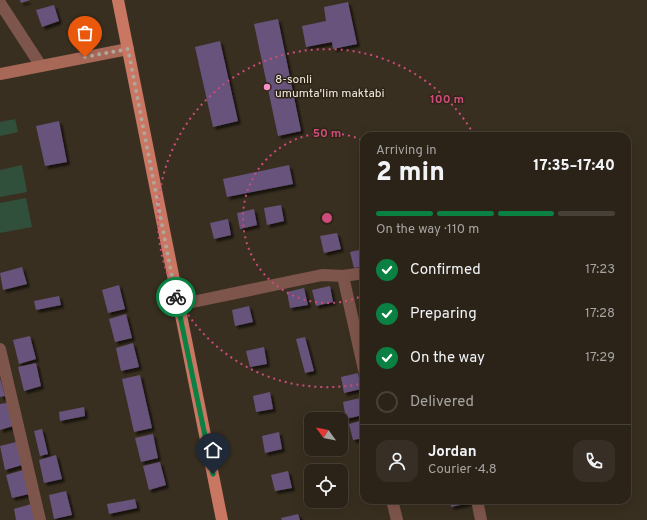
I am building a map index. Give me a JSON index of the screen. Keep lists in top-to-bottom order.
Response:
{
  "places": ["8-sonli umumta'lim maktabi"],
  "north": "top left",
  "page": {
    "heading": ["2 min", "Arriving in", "17:35–17:40"],
    "panel": ["Jordan", "Courier · 4.8"],
    "bar": "On the way · 110 m",
    "list": [
      ["Confirmed", "17:23"],
      ["Preparing", "17:28"],
      ["On the way", "17:29"],
      "Delivered"
    ]
  },
  "rings": ["100 m", "50 m"]
}
